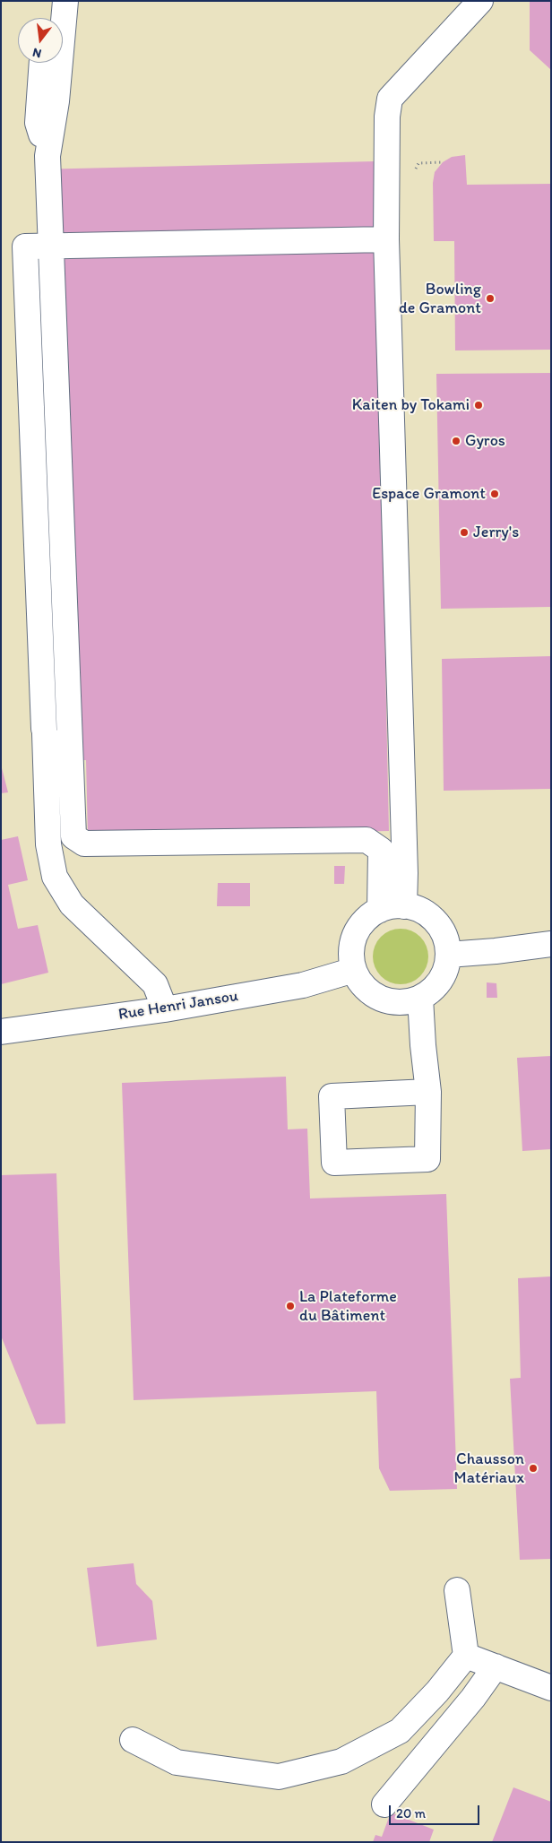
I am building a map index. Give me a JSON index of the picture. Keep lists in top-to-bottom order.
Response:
{
  "streets": {
    "street": ["Rue Henri Jansou"]
  },
  "places": [
    "Bowling de Gramont",
    "Kaiten by Tokami",
    "Gyros",
    "Espace Gramont",
    "Jerry's",
    "La Plateforme du Bâtiment",
    "Chausson Matériaux"
  ],
  "scale_bar": "20 m",
  "north": "bottom"
}
